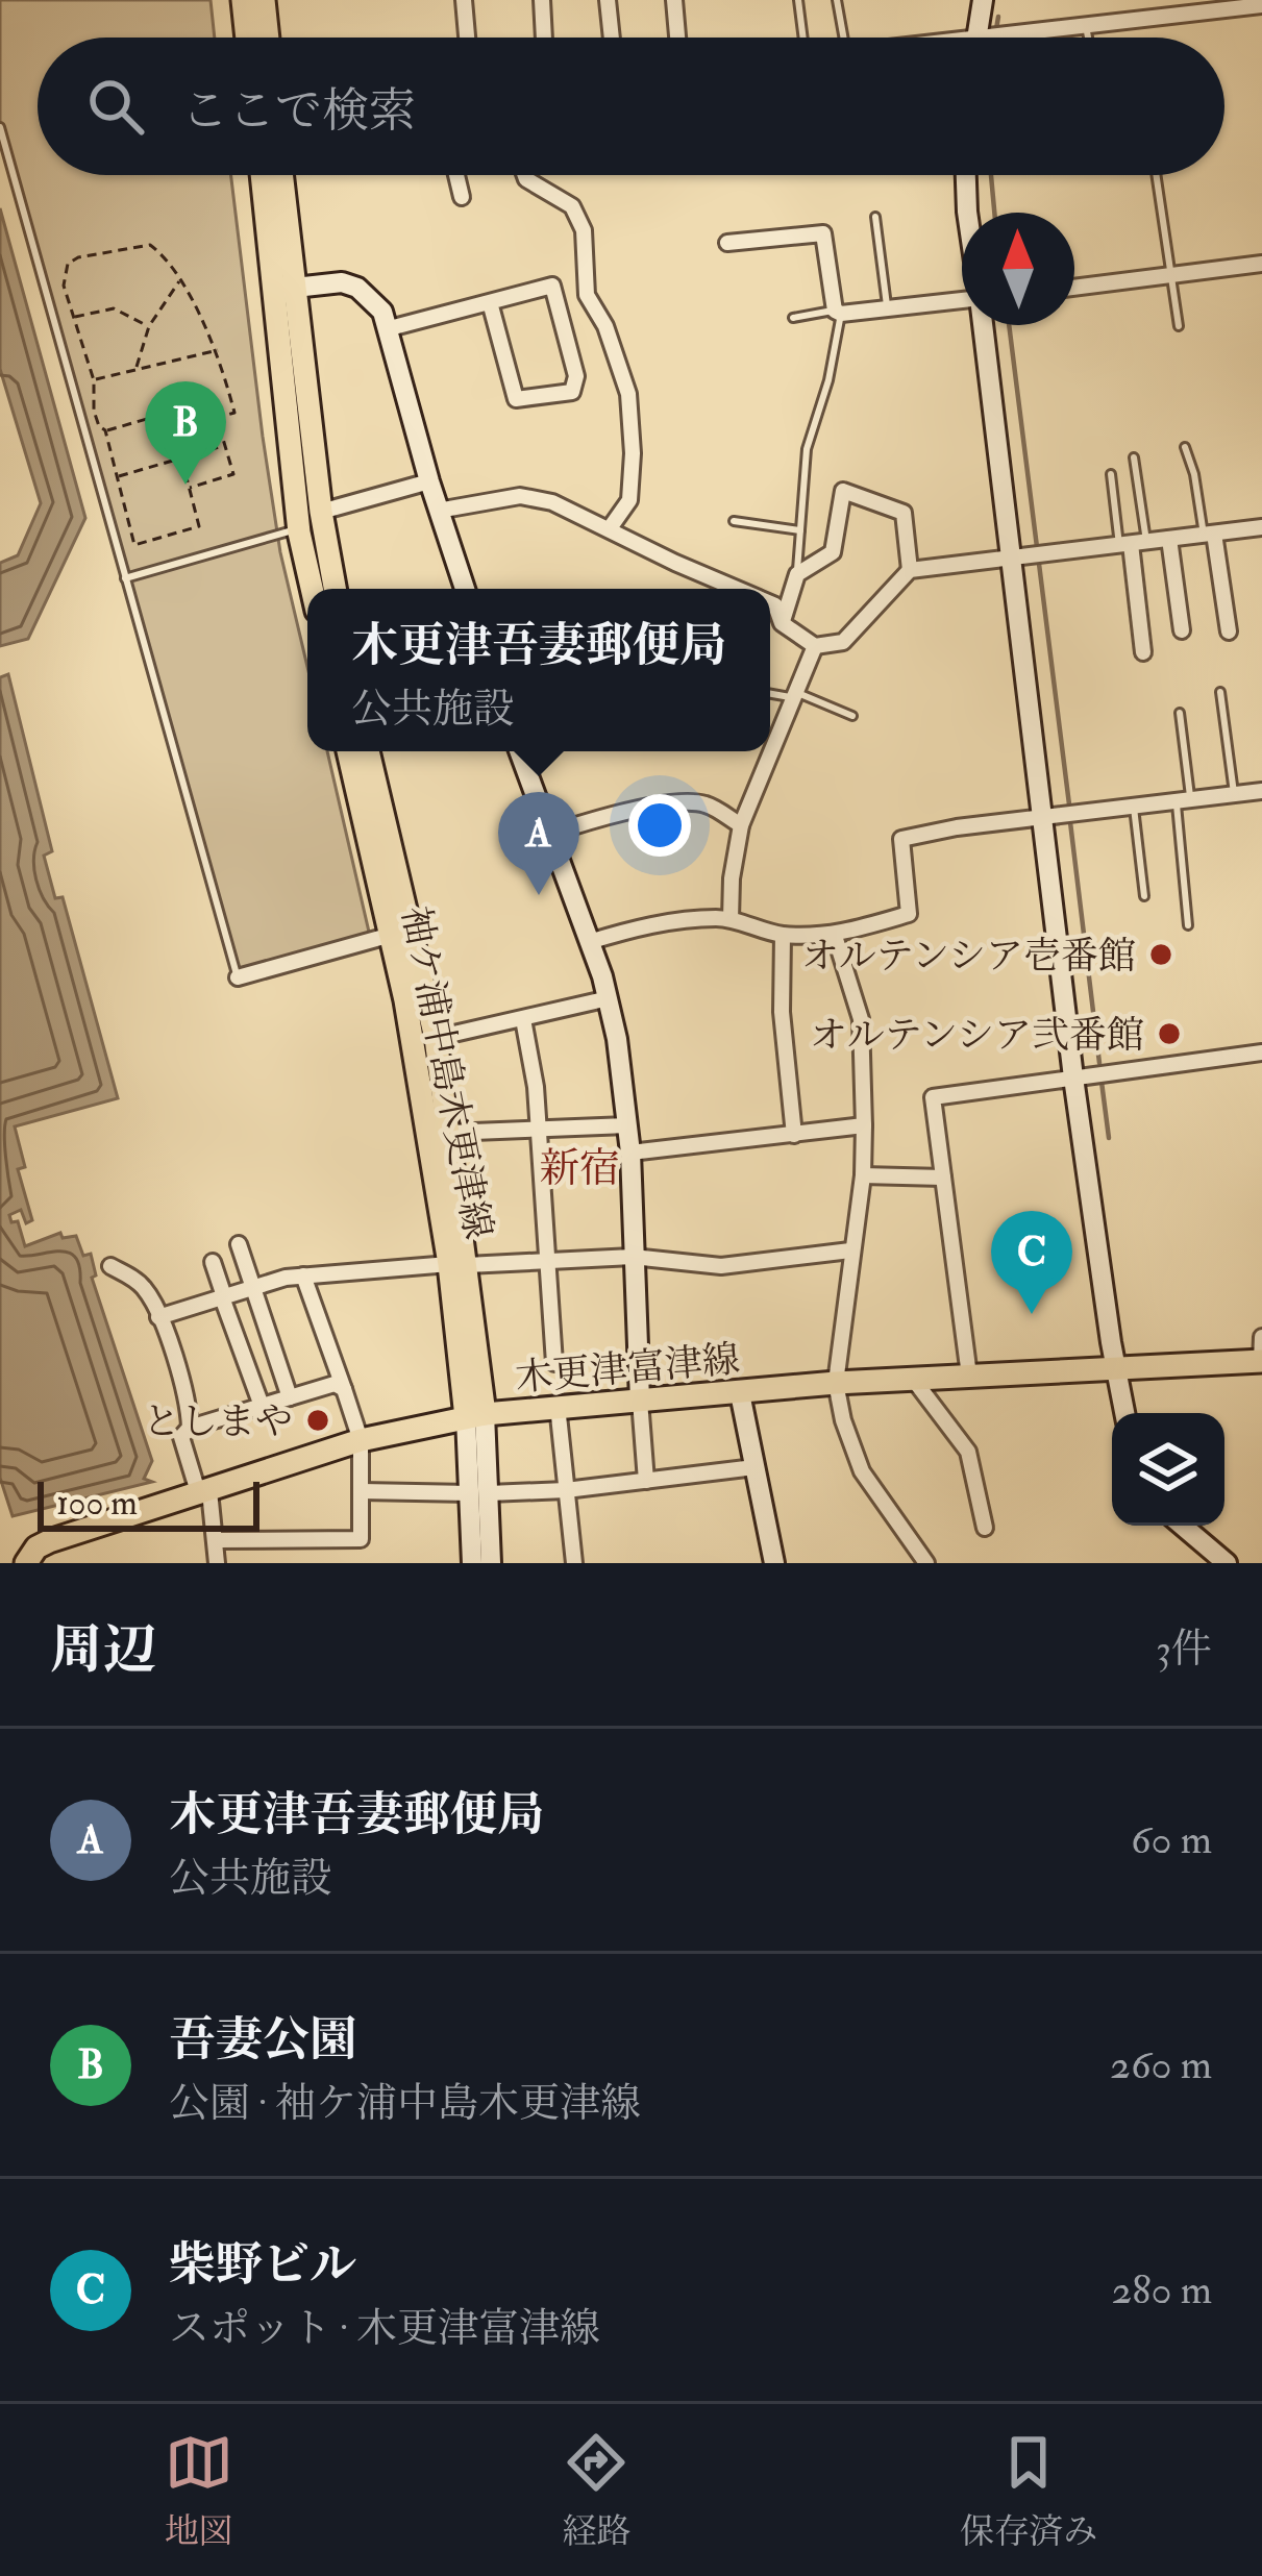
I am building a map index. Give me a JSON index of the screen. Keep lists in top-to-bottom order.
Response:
{
  "streets": {
    "main road": ["袖ケ浦中島木更津線", "木更津富津線"]
  },
  "crossings": [
    ["袖ケ浦中島木更津線", "木更津富津線"]
  ],
  "districts": ["新宿"],
  "places": ["オルテンシア壱番館", "オルテンシア弐番館", "としまや"],
  "scale_bar": "100 m",
  "north": "top",
  "page": {
    "search": "ここで検索",
    "pins": ["B", "A", "C"],
    "popup": ["木更津吾妻郵便局", "公共施設"],
    "scale": "100 m",
    "heading": ["周辺", "3件"],
    "list": [
      {
        "mark": "A",
        "name": "木更津吾妻郵便局",
        "note": "公共施設",
        "value": "60 m"
      },
      {
        "mark": "B",
        "name": "吾妻公園",
        "note": "公園 · 袖ケ浦中島木更津線",
        "value": "260 m"
      },
      {
        "mark": "C",
        "name": "柴野ビル",
        "note": "スポット · 木更津富津線",
        "value": "280 m"
      }
    ],
    "nav": ["地図", "経路", "保存済み"]
  }
}
